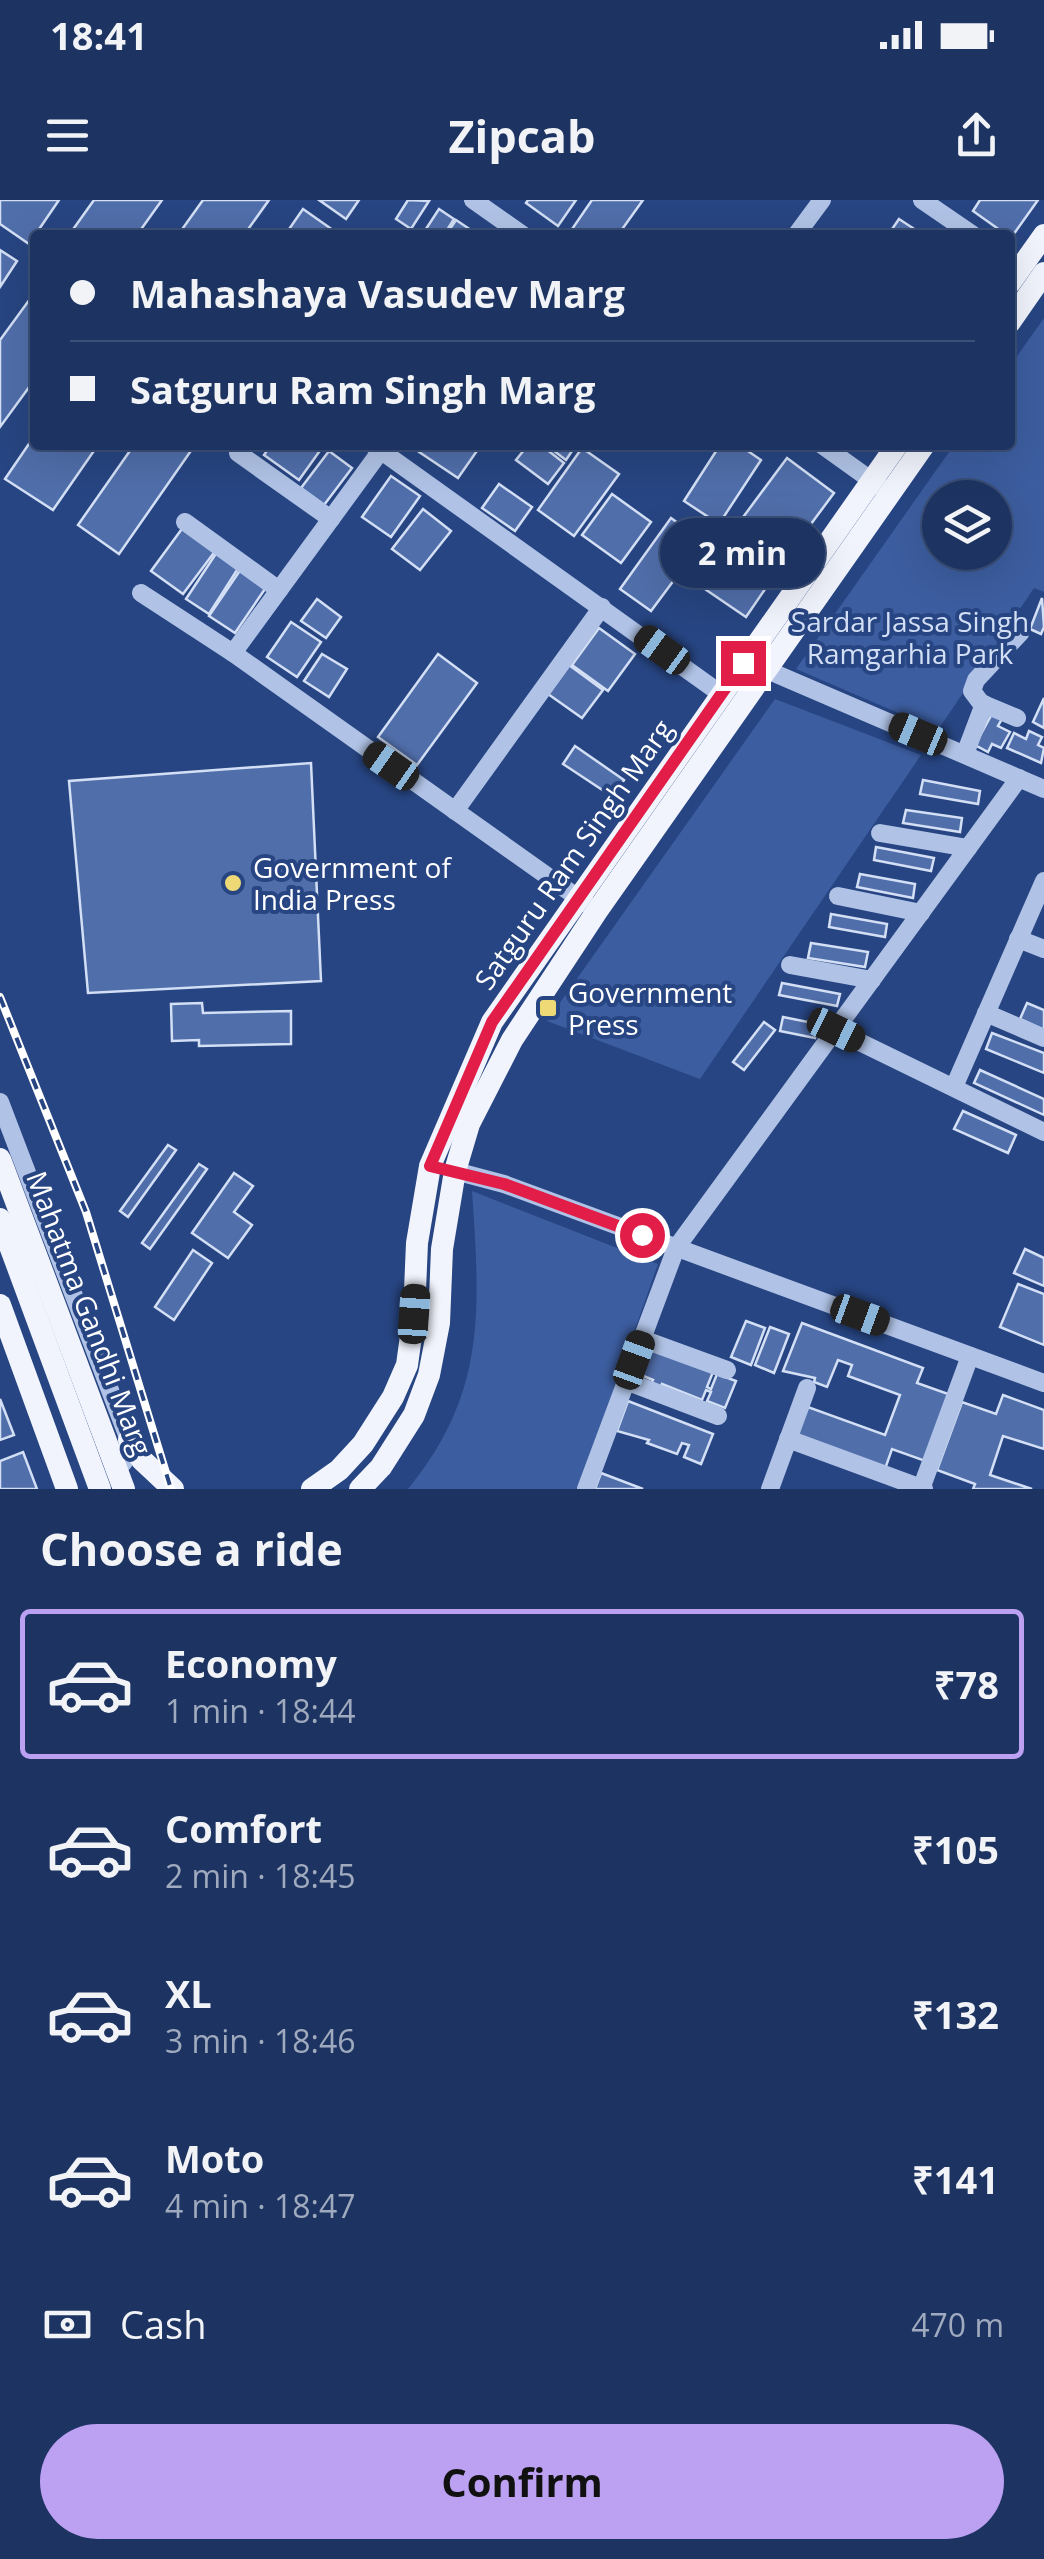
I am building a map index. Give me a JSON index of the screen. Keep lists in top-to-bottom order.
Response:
{
  "streets": {
    "main road": ["Satguru Ram Singh Marg", "Mahatma Gandhi Marg"]
  },
  "parks": ["Sardar Jassa Singh Ramgarhia Park"],
  "places": {
    "other": ["Government of India Press"],
    "transit": ["Government Press"]
  },
  "page": {
    "status": "18:41",
    "header": "Zipcab",
    "banner": ["Mahashaya Vasudev Marg", "Satguru Ram Singh Marg"],
    "bubble": "2 min",
    "heading": "Choose a ride",
    "list": [
      {
        "name": "Economy",
        "note": "1 min · 18:44",
        "value": "₹78"
      },
      {
        "name": "Comfort",
        "note": "2 min · 18:45",
        "value": "₹105"
      },
      {
        "name": "XL",
        "note": "3 min · 18:46",
        "value": "₹132"
      },
      {
        "name": "Moto",
        "note": "4 min · 18:47",
        "value": "₹141"
      }
    ],
    "pay": ["Cash", "470 m"],
    "buttons": "Confirm"
  }
}
